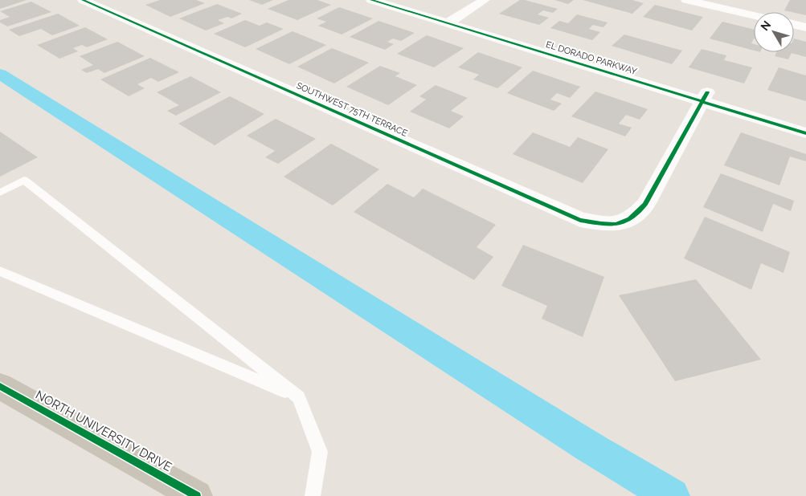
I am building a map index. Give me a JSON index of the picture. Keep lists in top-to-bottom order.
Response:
{
  "streets": {
    "main road": ["NORTH UNIVERSITY DRIVE"],
    "street": ["EL DORADO PARKWAY", "SOUTHWEST 75TH TERRACE"]
  },
  "crossings": [
    ["EL DORADO PARKWAY", "SOUTHWEST 75TH TERRACE"]
  ],
  "north": "top left"
}
